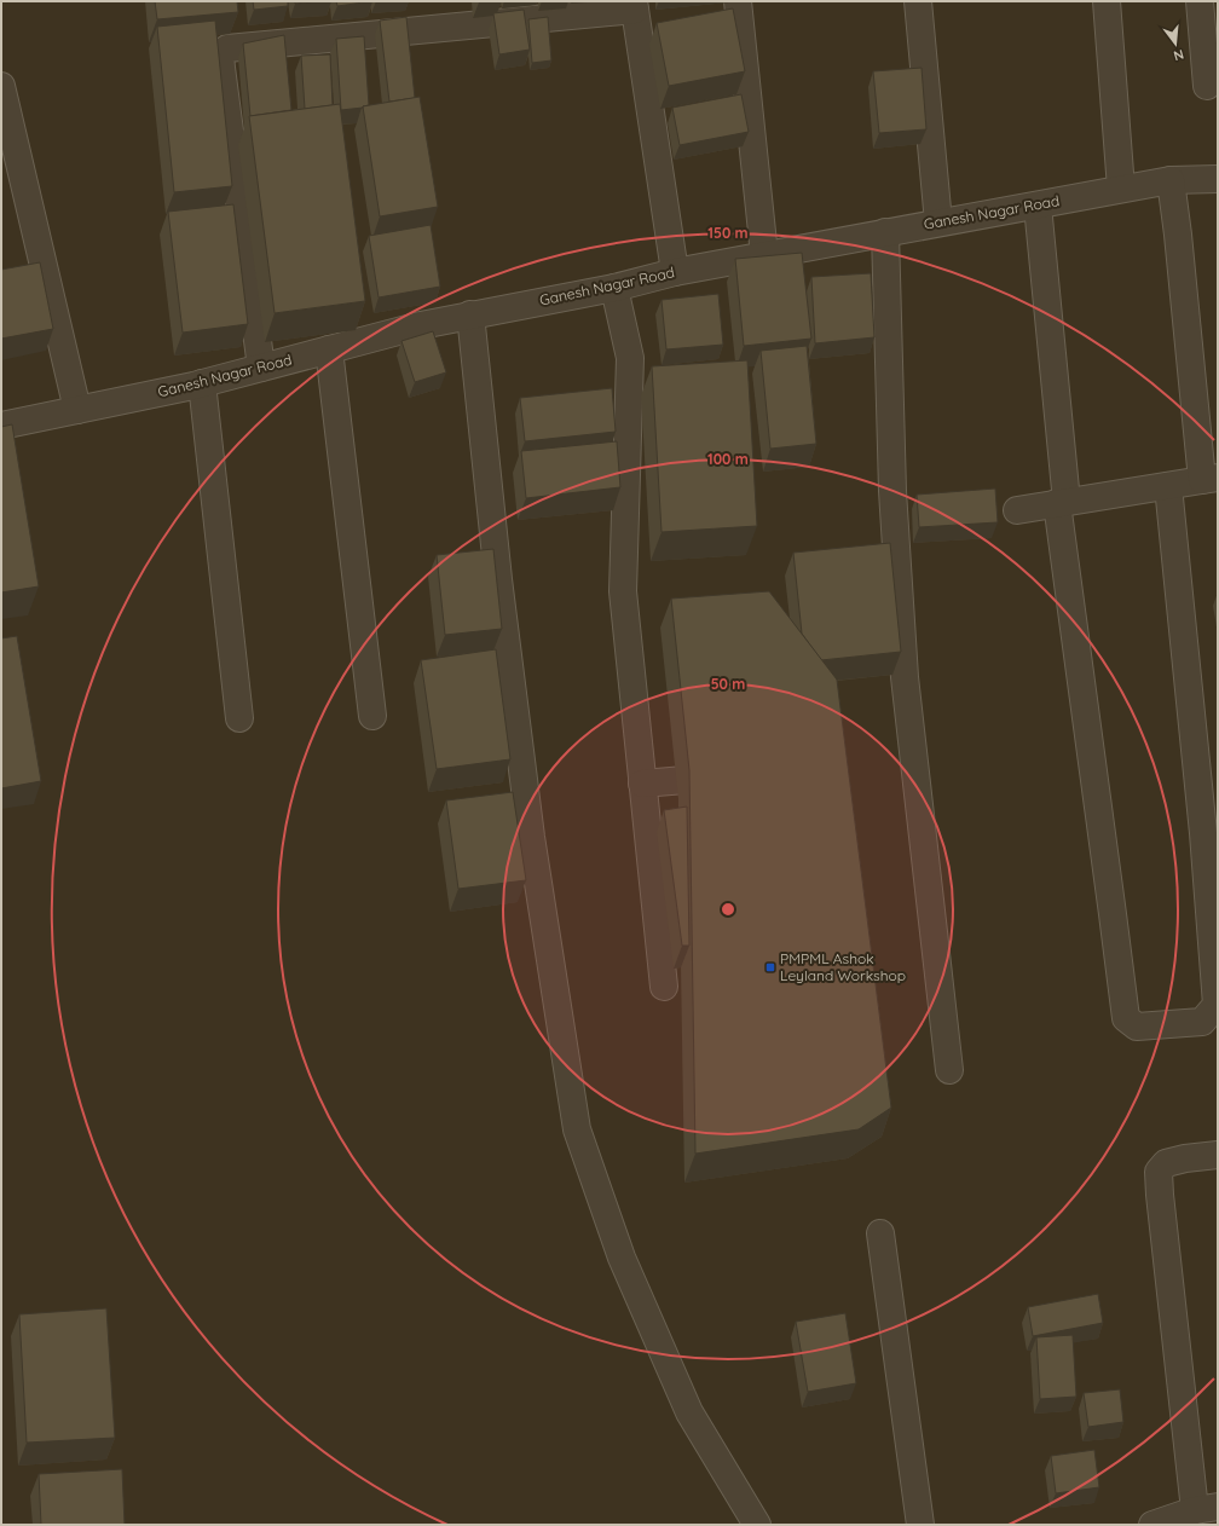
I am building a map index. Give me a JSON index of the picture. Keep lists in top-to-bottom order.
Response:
{
  "streets": {
    "street": ["Ganesh Nagar Road"]
  },
  "places": {
    "transit": ["PMPML Ashok Leyland Workshop"]
  },
  "north": "bottom",
  "rings": ["150 m", "100 m", "50 m"]
}
